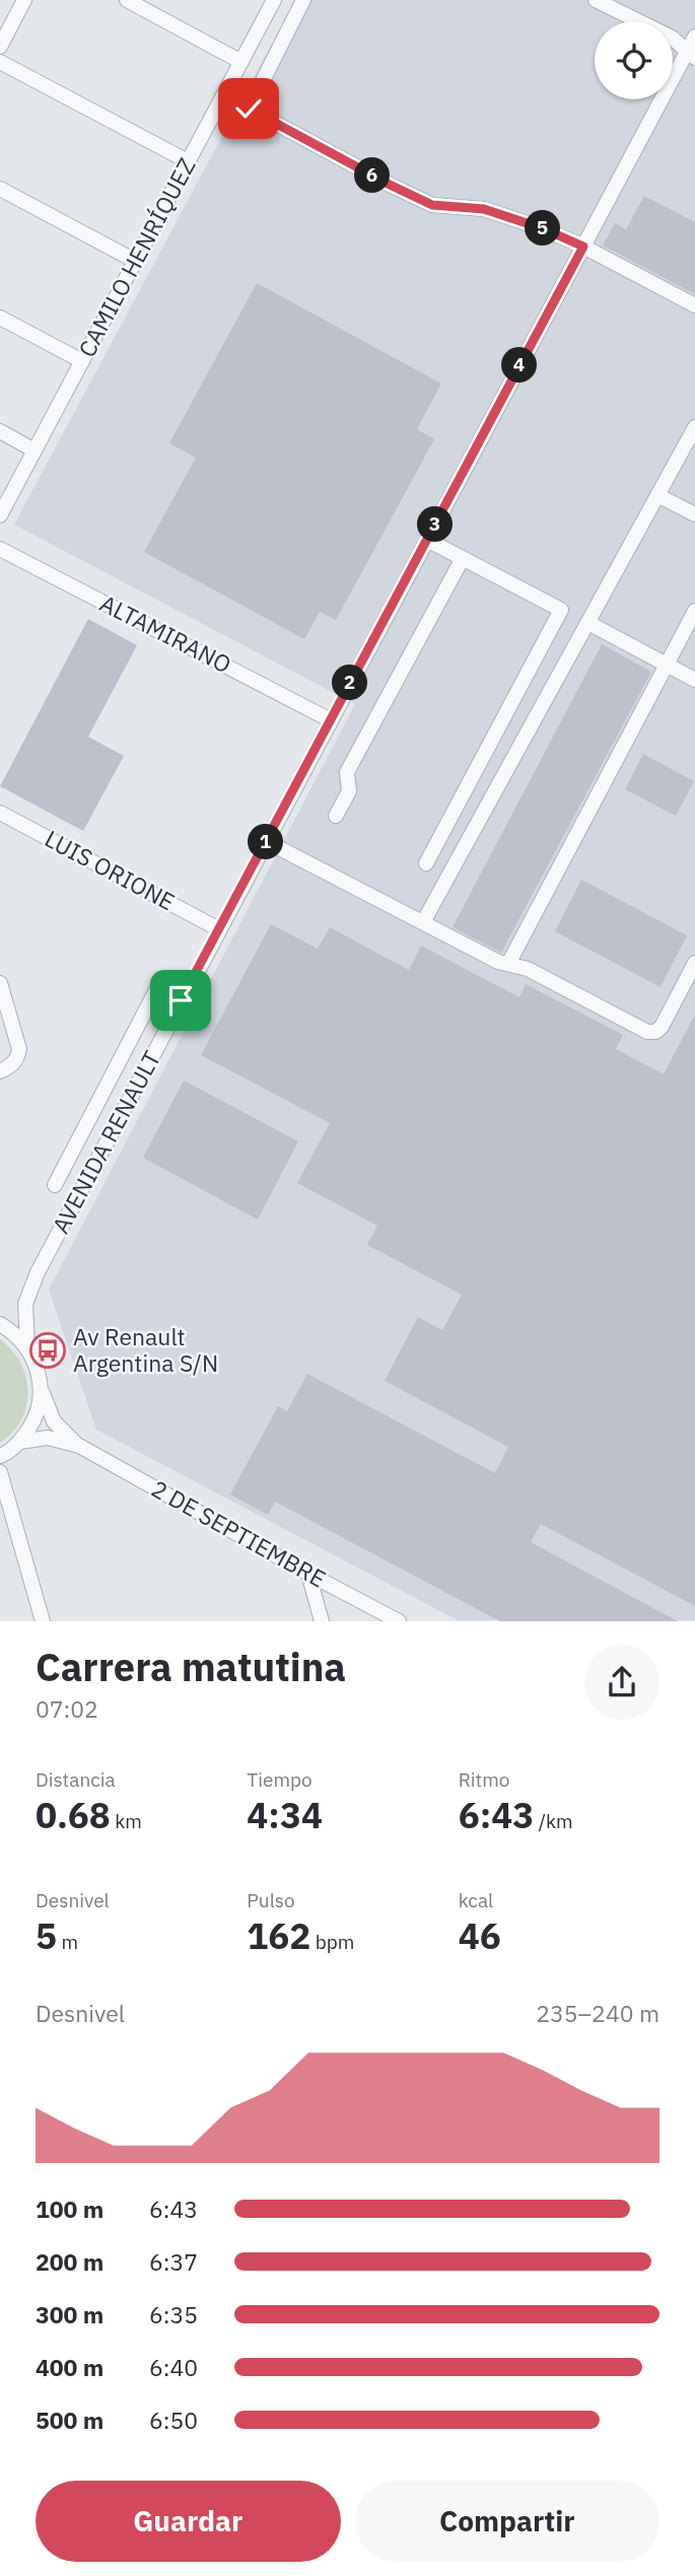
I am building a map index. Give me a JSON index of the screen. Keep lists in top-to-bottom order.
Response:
{
  "streets": {
    "street": [
      "CAMILO HENRÍQUEZ",
      "ALTAMIRANO",
      "LUIS ORIONE",
      "AVENIDA RENAULT",
      "2 DE SEPTIEMBRE"
    ]
  },
  "crossings": [
    ["ALTAMIRANO", "AVENIDA RENAULT"],
    ["LUIS ORIONE", "AVENIDA RENAULT"],
    ["AVENIDA RENAULT", "2 DE SEPTIEMBRE"]
  ],
  "places": {
    "bus stop": ["Av Renault Argentina S/N"]
  },
  "page": {
    "pins": [
      "6",
      "5",
      "4",
      "3",
      "2",
      "1"
    ],
    "heading": ["Carrera matutina", "07:02"],
    "stats": [
      ["Distancia", "0.68 km"],
      ["Tiempo", "4:34"],
      ["Ritmo", "6:43 /km"],
      ["Desnivel", "5 m"],
      ["Pulso", "162 bpm"],
      ["kcal", "46"]
    ],
    "chart": ["Desnivel", "235–240 m"],
    "list": [
      {
        "name": "100 m",
        "note": "6:43"
      },
      {
        "name": "200 m",
        "note": "6:37"
      },
      {
        "name": "300 m",
        "note": "6:35"
      },
      {
        "name": "400 m",
        "note": "6:40"
      },
      {
        "name": "500 m",
        "note": "6:50"
      }
    ],
    "buttons": ["Guardar", "Compartir"]
  }
}
